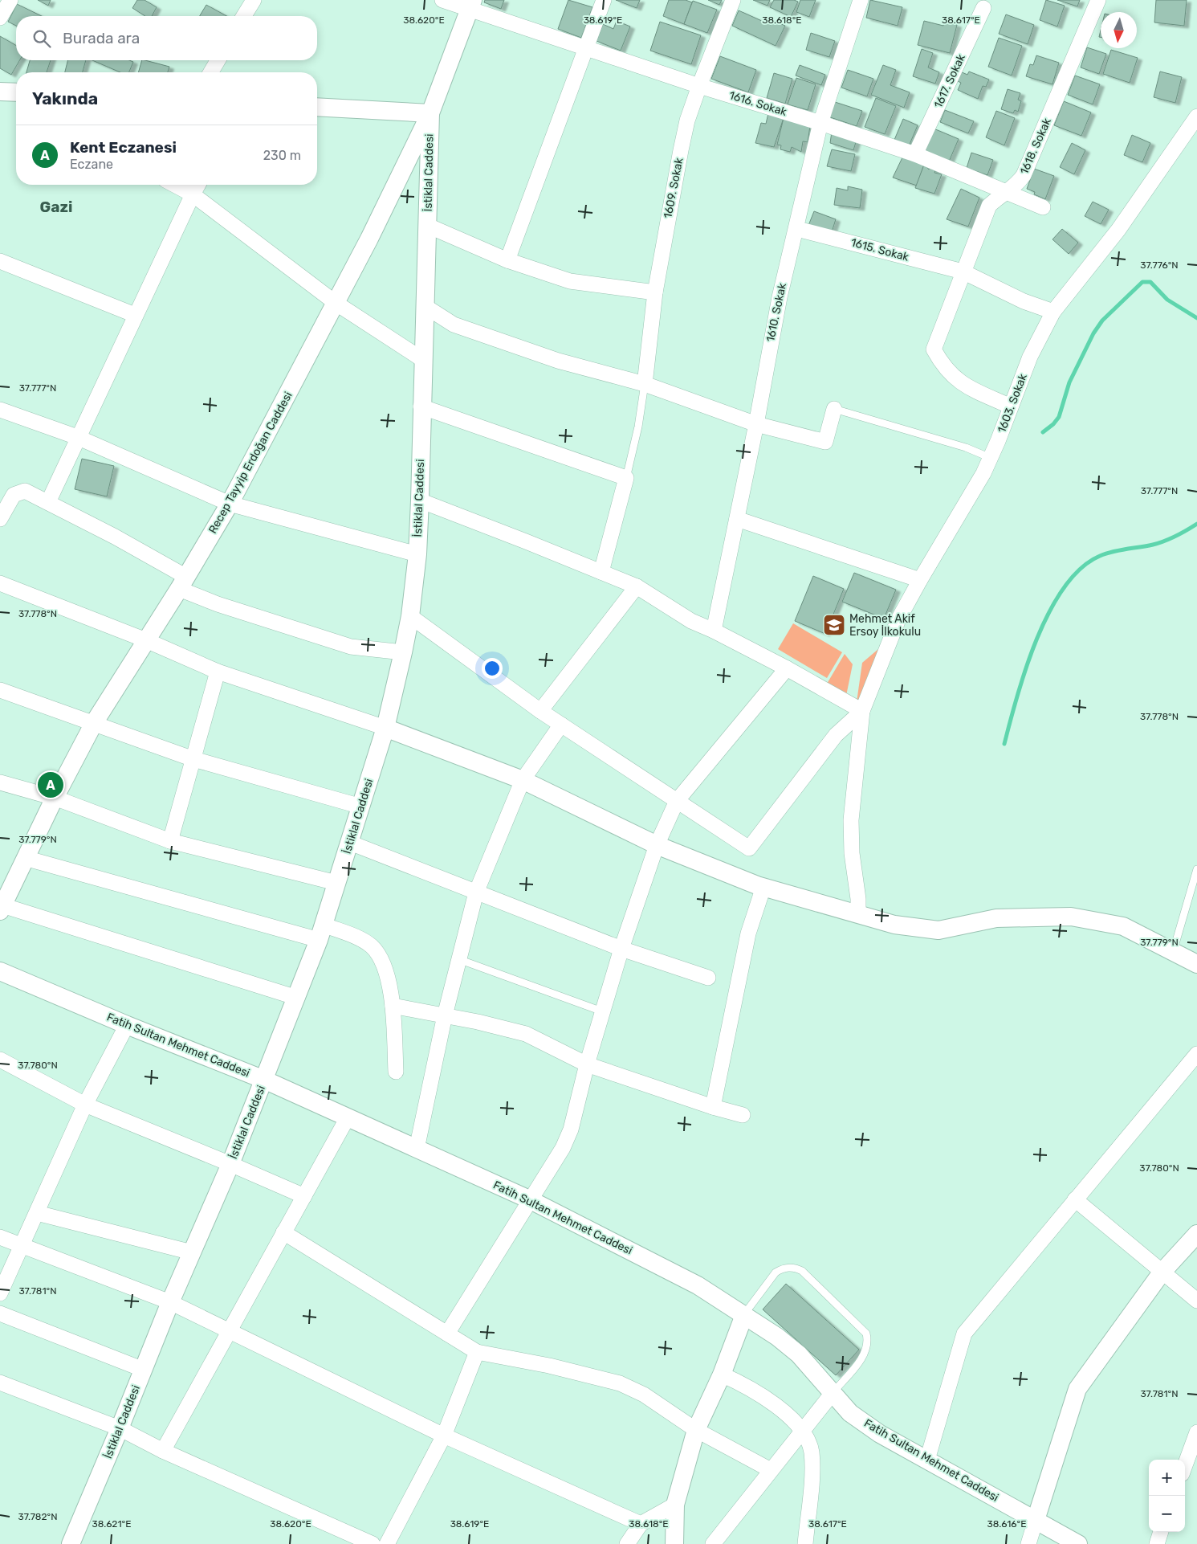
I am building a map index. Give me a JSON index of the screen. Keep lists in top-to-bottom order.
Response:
{
  "streets": {
    "street": [
      "1617. Sokak",
      "1616. Sokak",
      "1618. Sokak",
      "İstiklal Caddesi",
      "1609. Sokak",
      "1615. Sokak",
      "1610. Sokak",
      "1603. Sokak",
      "Recep Tayyip Erdoğan Caddesi",
      "Fatih Sultan Mehmet Caddesi"
    ]
  },
  "crossings": [
    ["1617. Sokak", "1616. Sokak"],
    ["1616. Sokak", "1618. Sokak"],
    ["1616. Sokak", "1609. Sokak"],
    ["1616. Sokak", "1610. Sokak"],
    ["1616. Sokak", "Recep Tayyip Erdoğan Caddesi"],
    ["1618. Sokak", "1615. Sokak"],
    ["1618. Sokak", "1603. Sokak"],
    ["İstiklal Caddesi", "Recep Tayyip Erdoğan Caddesi"],
    ["İstiklal Caddesi", "Fatih Sultan Mehmet Caddesi"],
    ["1615. Sokak", "1610. Sokak"],
    ["1615. Sokak", "1603. Sokak"]
  ],
  "districts": ["Gazi"],
  "places": {
    "school or university": ["Mehmet Akif Ersoy İlkokulu"]
  },
  "north": "bottom",
  "page": {
    "search": "Burada ara",
    "heading": "Yakında",
    "list": [
      {
        "mark": "A",
        "name": "Kent Eczanesi",
        "note": "Eczane",
        "value": "230 m"
      }
    ],
    "pins": "A",
    "map_buttons": ["+", "−"]
  },
  "coordinates": [
    "38.620°E",
    "38.619°E",
    "38.618°E",
    "38.617°E",
    "37.776°N",
    "37.777°N",
    "37.778°N",
    "37.779°N",
    "37.780°N",
    "37.781°N",
    "37.782°N",
    "38.621°E",
    "38.616°E"
  ]
}
